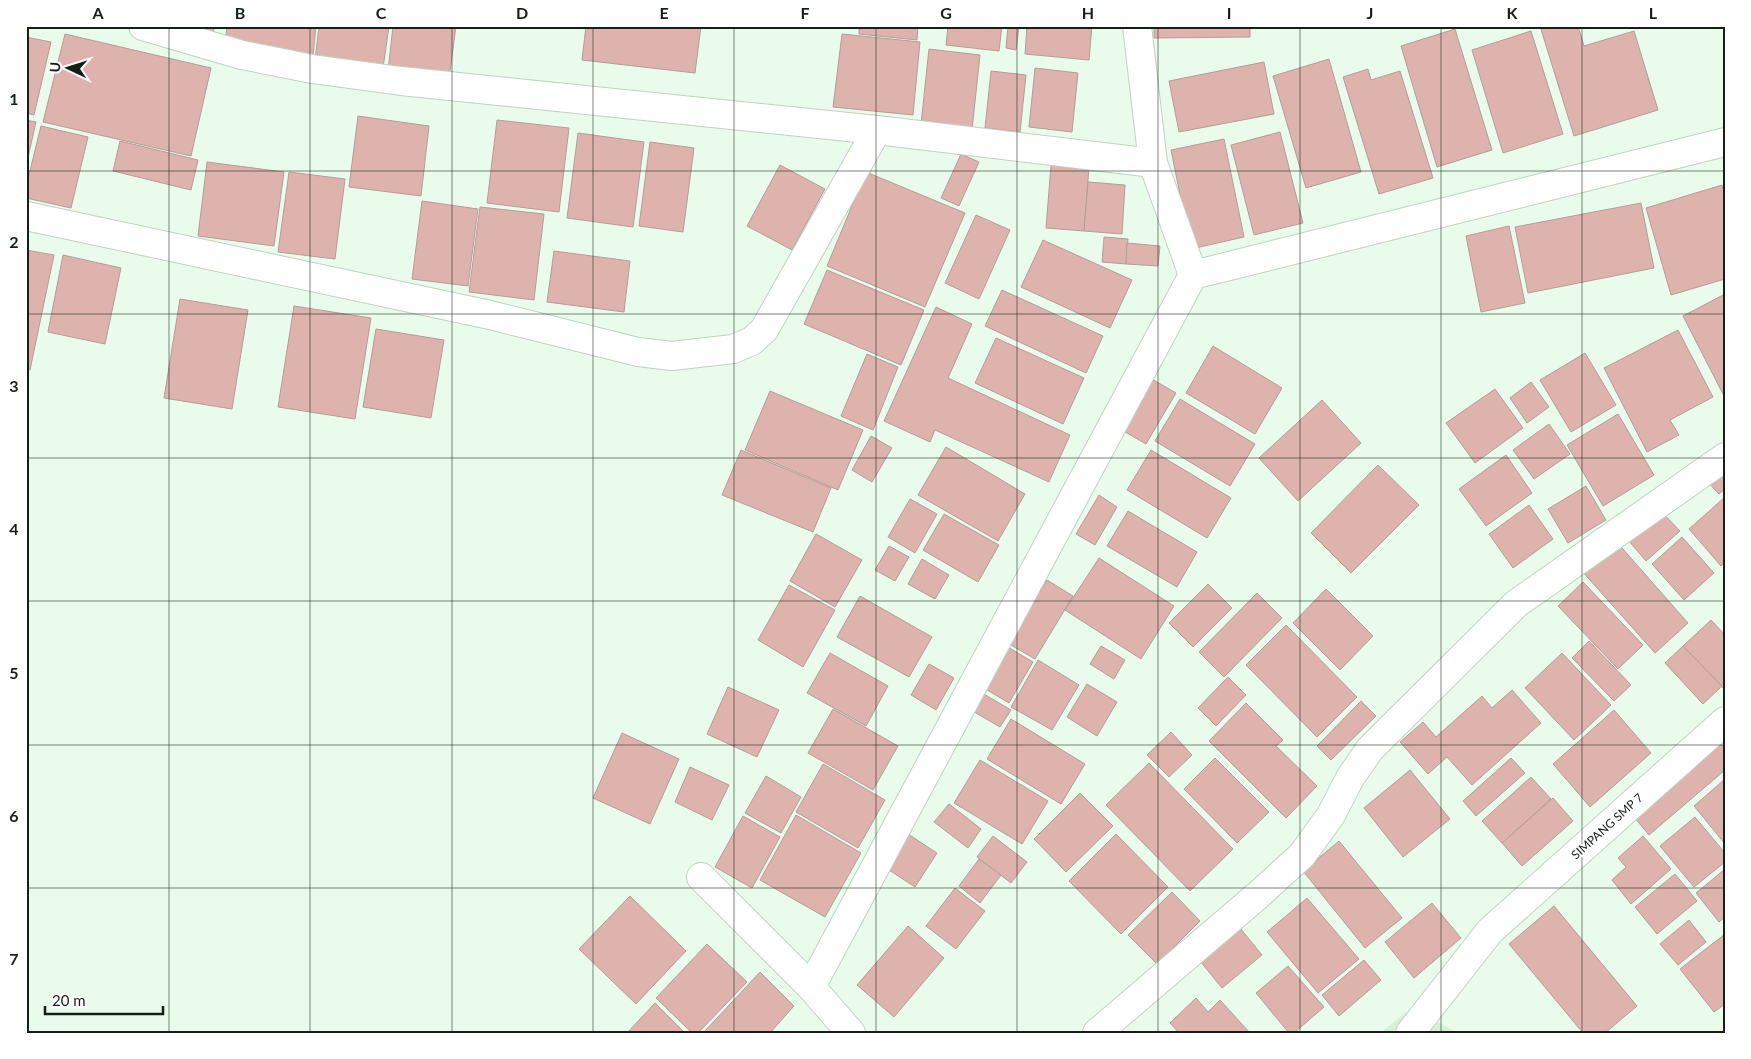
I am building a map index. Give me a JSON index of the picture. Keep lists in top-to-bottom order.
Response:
{
  "streets": {
    "street": ["SIMPANG SMP 7"]
  },
  "scale_bar": "20 m",
  "north": "left",
  "grid": {
    "columns": [
      "A",
      "B",
      "C",
      "D",
      "E",
      "F",
      "G",
      "H",
      "I",
      "J",
      "K",
      "L"
    ],
    "rows": [
      "1",
      "2",
      "3",
      "4",
      "5",
      "6",
      "7"
    ]
  }
}
